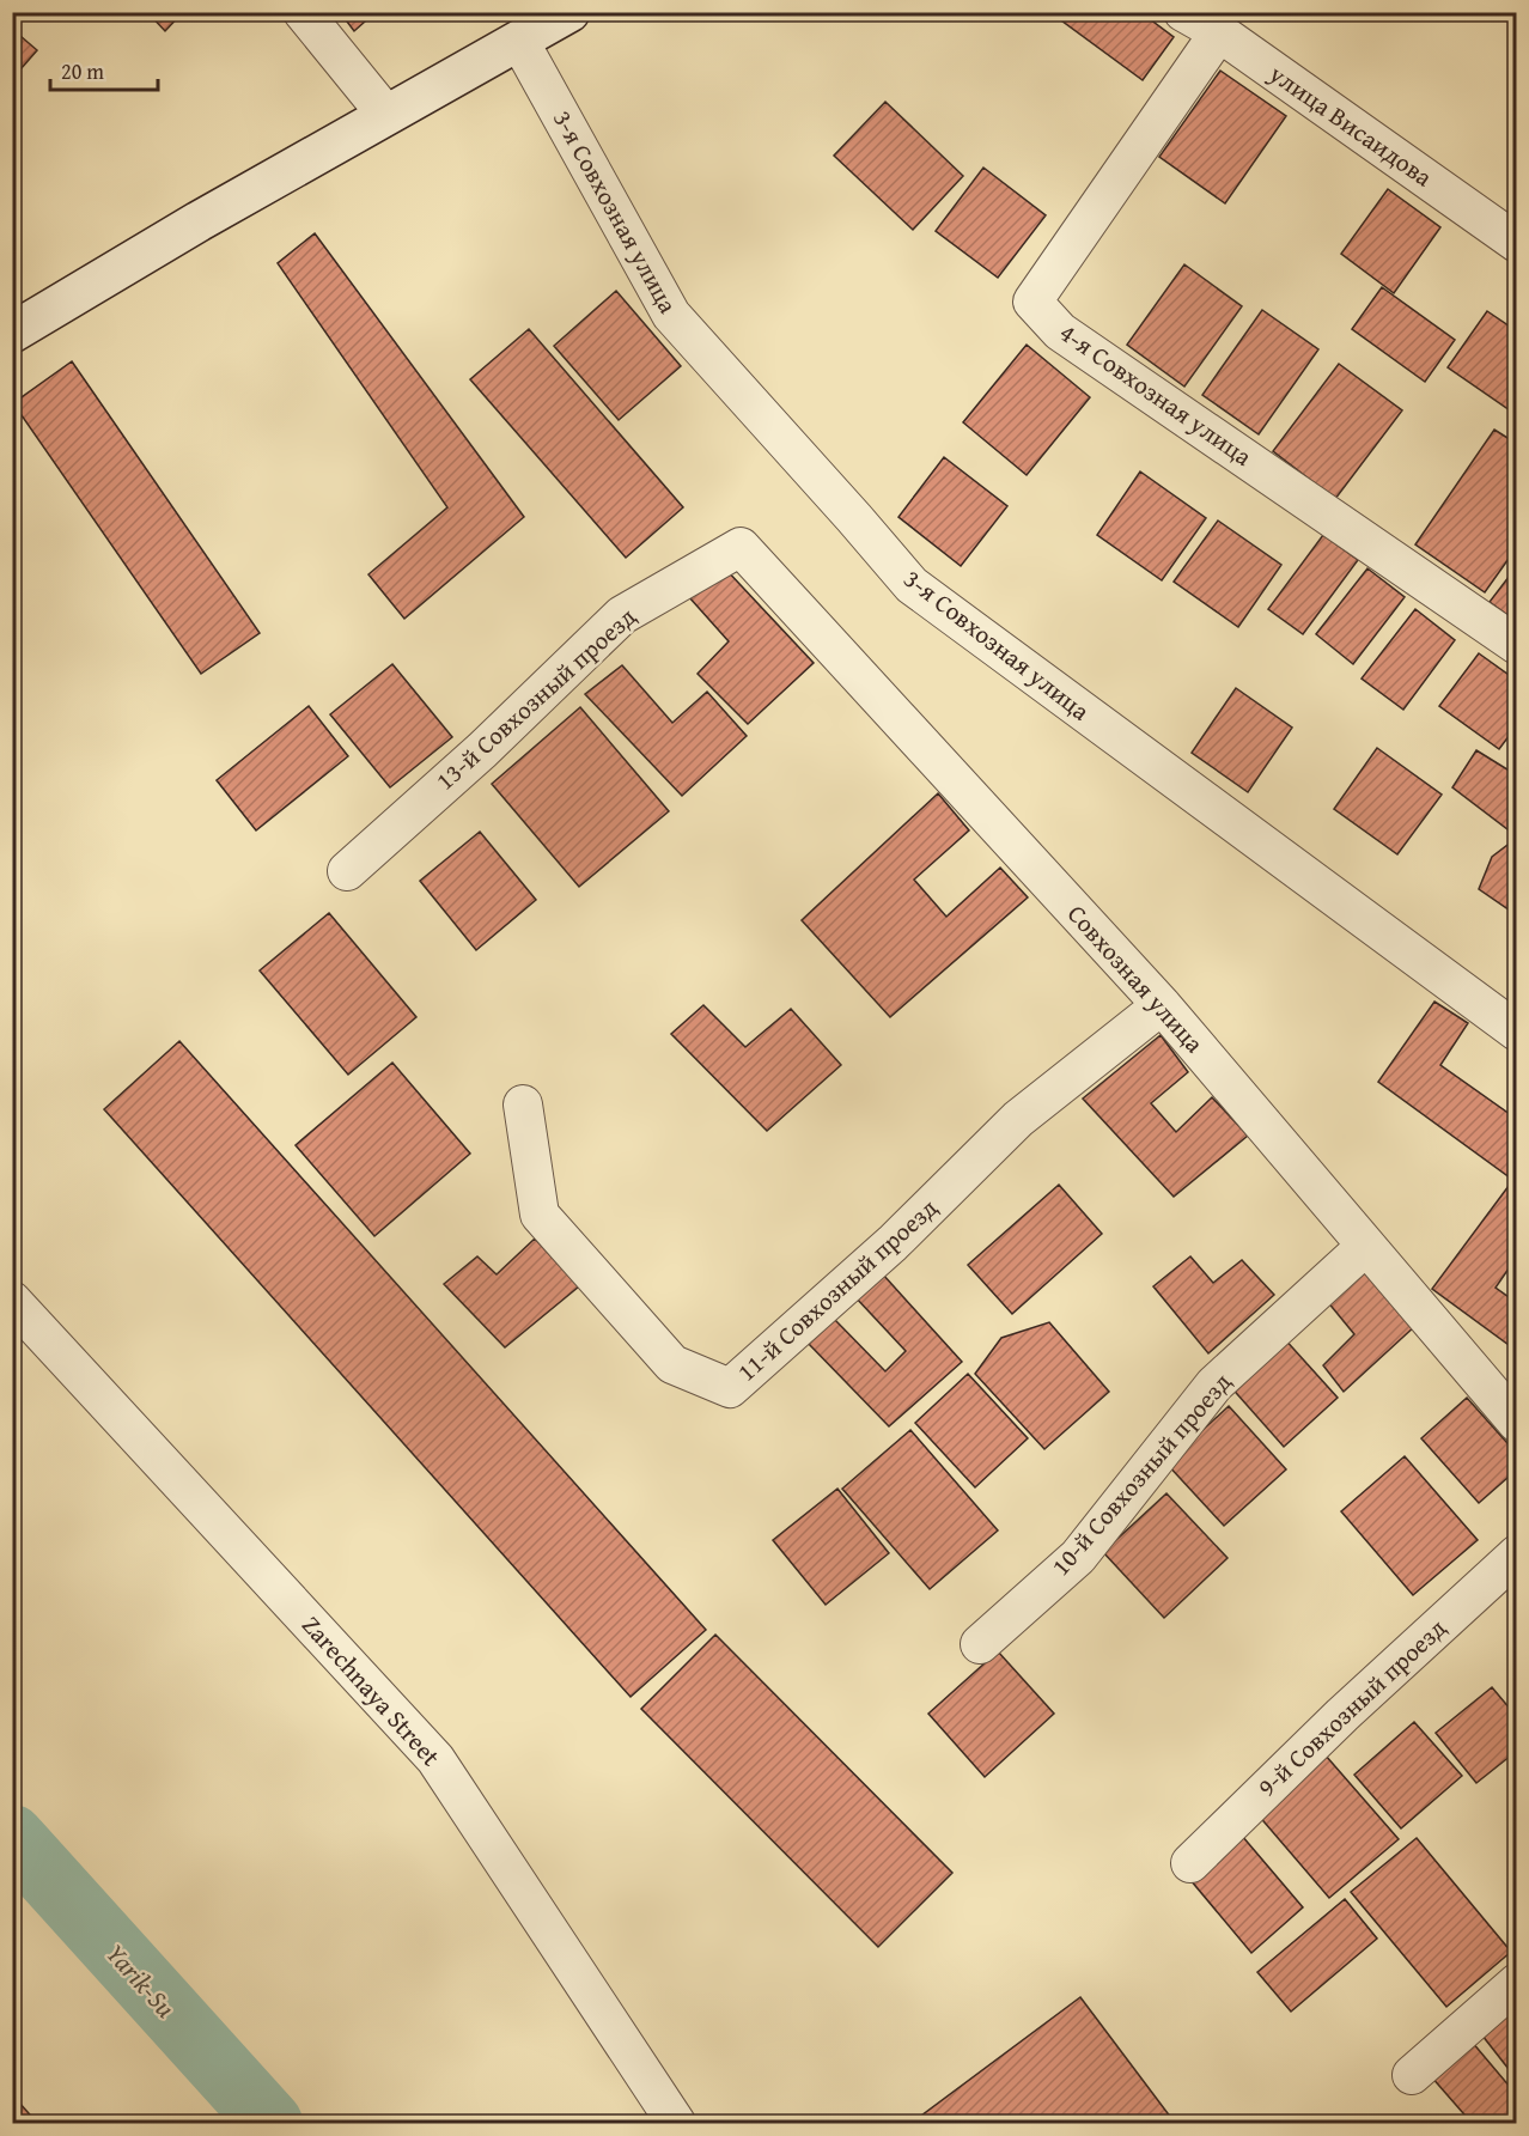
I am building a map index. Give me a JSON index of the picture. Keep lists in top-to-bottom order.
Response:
{
  "streets": {
    "street": [
      "улица Висаидова",
      "3-я Совхозная улица",
      "4-я Совхозная улица",
      "13-й Совхозный проезд",
      "Совхозная улица",
      "11-й Совхозный проезд",
      "10-й Совхозный проезд",
      "Zarechnaya Street",
      "9-й Совхозный проезд"
    ]
  },
  "crossings": [
    ["улица Висаидова", "4-я Совхозная улица"],
    ["13-й Совхозный проезд", "Совхозная улица"],
    ["Совхозная улица", "11-й Совхозный проезд"],
    ["Совхозная улица", "10-й Совхозный проезд"]
  ],
  "water": ["Yarik-Su"],
  "scale_bar": "20 m"
}
